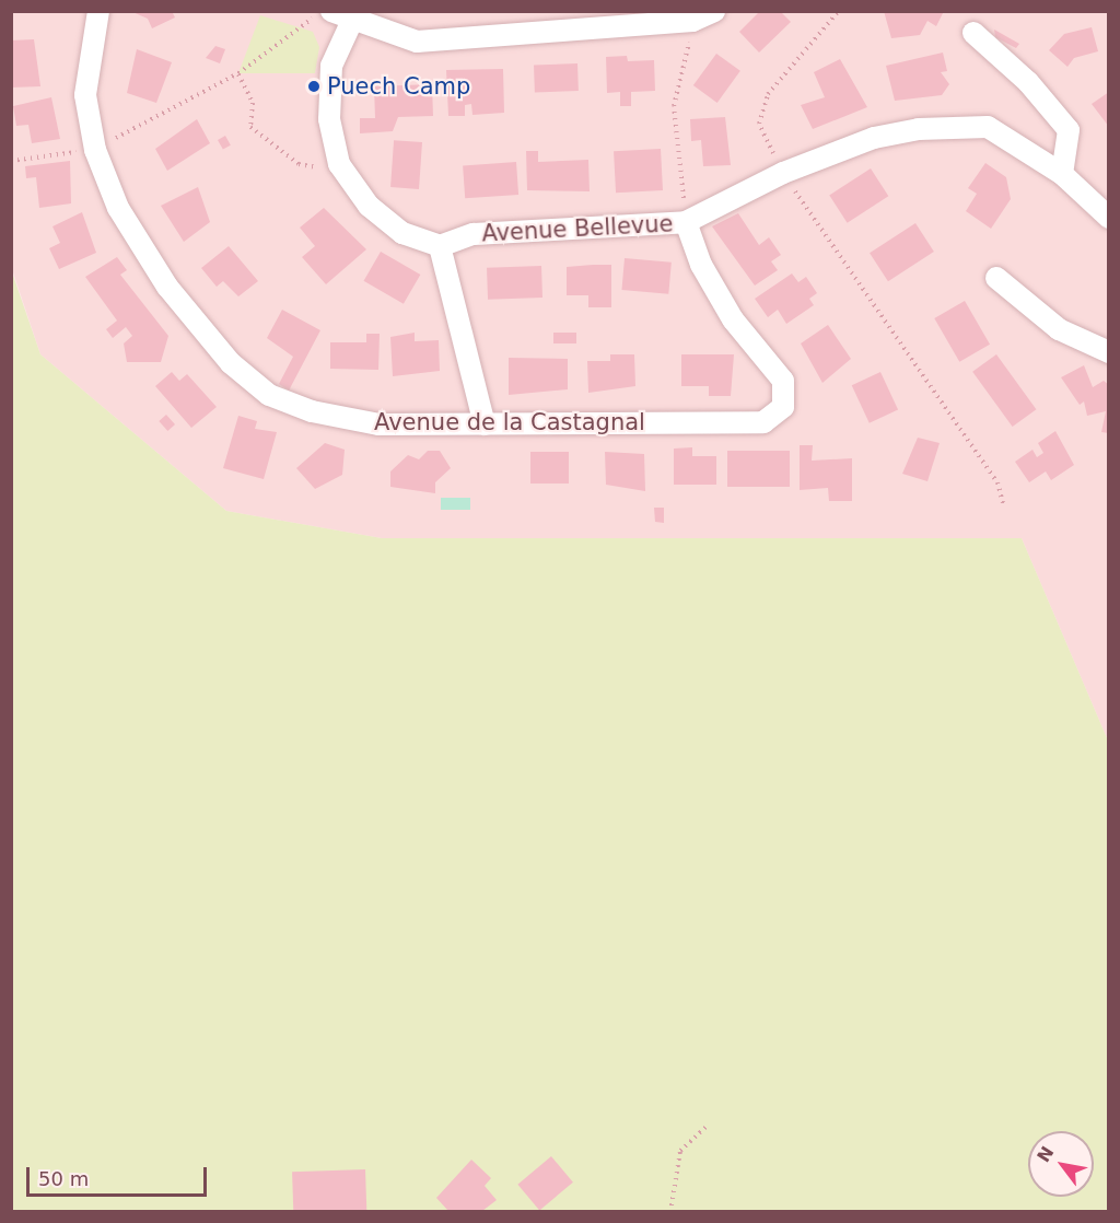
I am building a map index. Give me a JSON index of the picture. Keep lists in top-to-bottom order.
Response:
{
  "streets": {
    "street": ["Avenue Bellevue", "Avenue de la Castagnal"]
  },
  "crossings": [
    ["Avenue Bellevue", "Avenue de la Castagnal"]
  ],
  "places": ["Puech Camp"],
  "scale_bar": "50 m",
  "north": "top left"
}
